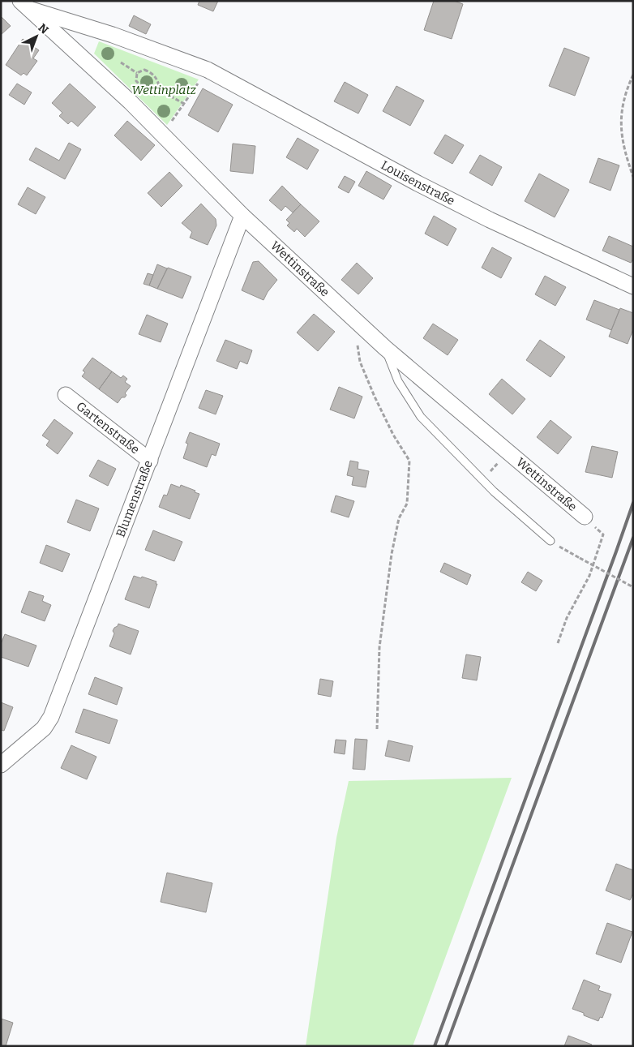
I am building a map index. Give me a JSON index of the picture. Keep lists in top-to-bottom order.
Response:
{
  "streets": {
    "street": [
      "Louisenstraße",
      "Wettinstraße",
      "Gartenstraße",
      "Blumenstraße"
    ]
  },
  "crossings": [
    ["Louisenstraße", "Wettinstraße"],
    ["Wettinstraße", "Blumenstraße"],
    ["Gartenstraße", "Blumenstraße"]
  ],
  "parks": ["Wettinplatz"],
  "north": "top right"
}
